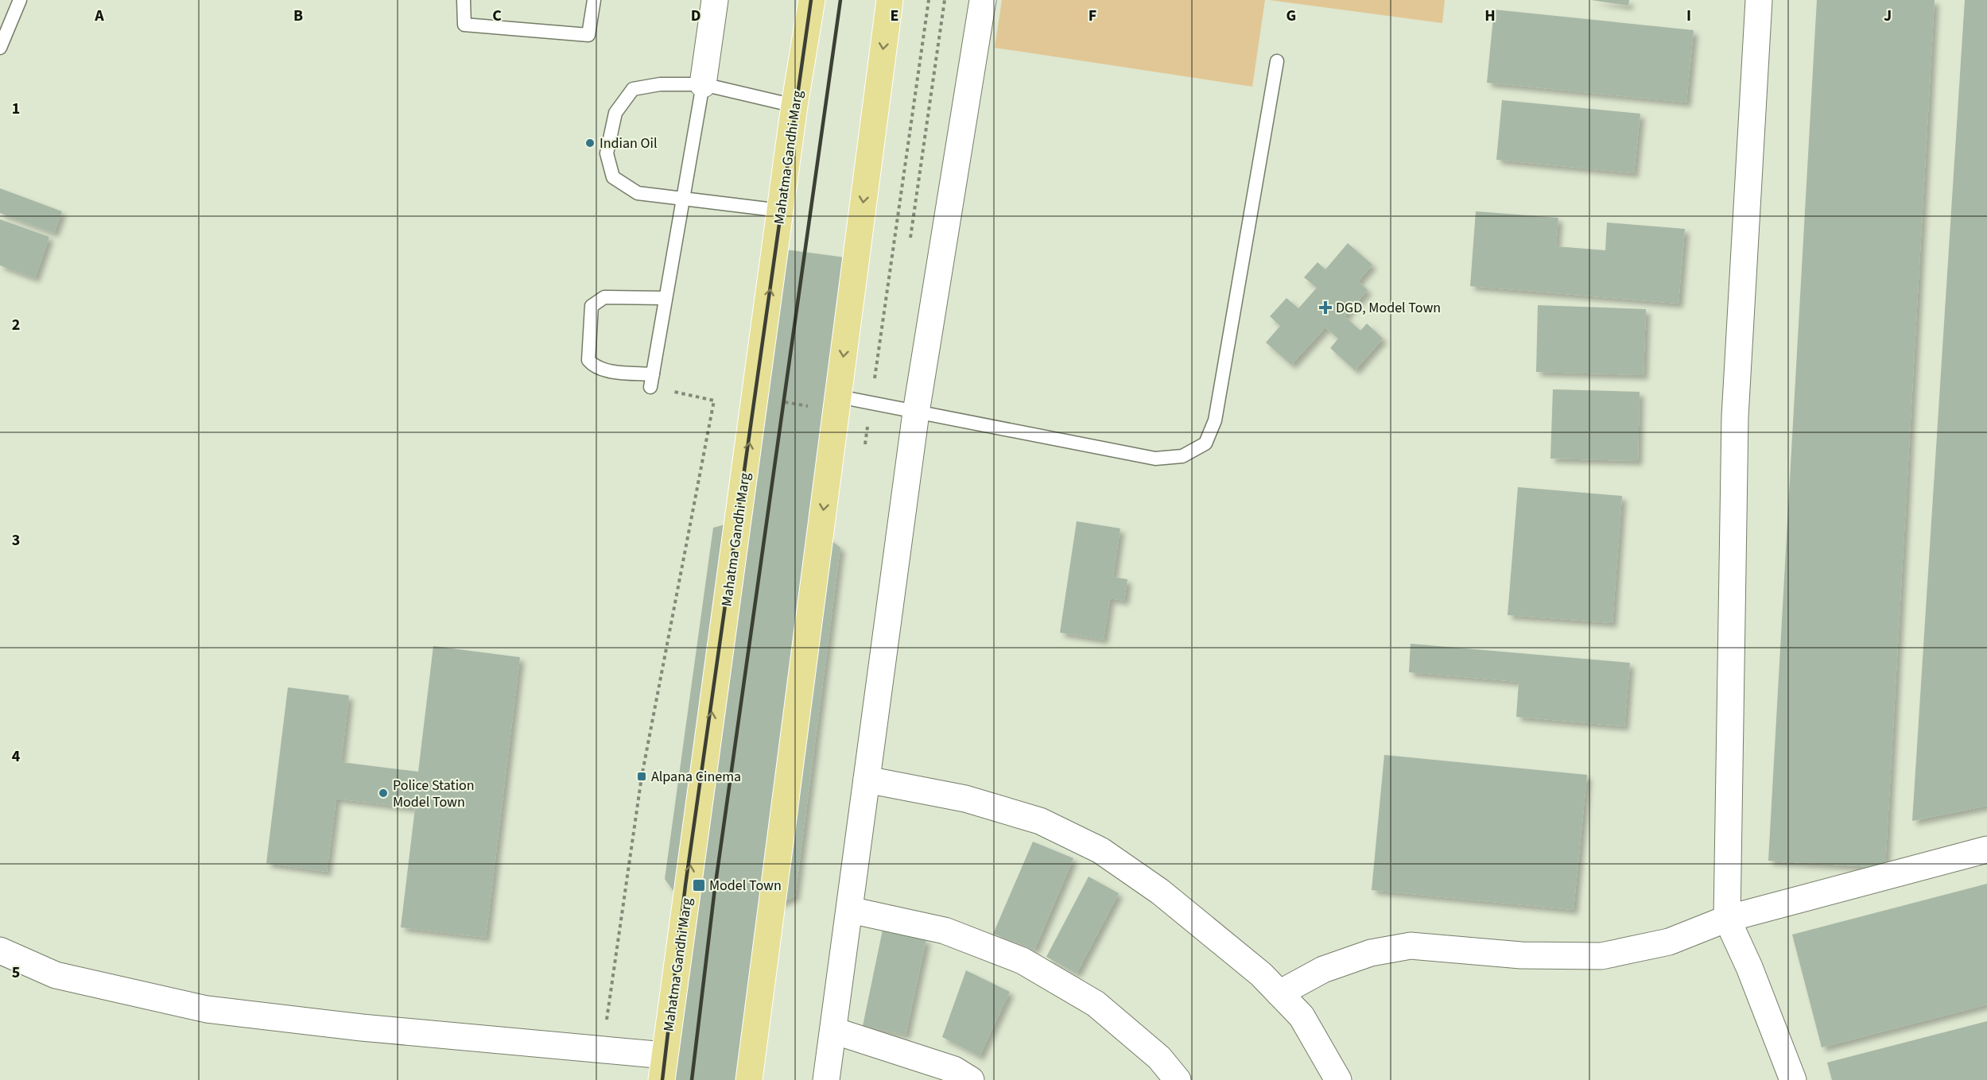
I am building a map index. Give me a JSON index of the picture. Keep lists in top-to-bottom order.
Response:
{
  "streets": {
    "main road": ["Mahatma Gandhi Marg"]
  },
  "places": {
    "other": ["Indian Oil", "Police Station Model Town"],
    "health": ["DGD, Model Town"],
    "transit": ["Alpana Cinema", "Model Town"]
  },
  "grid": {
    "columns": [
      "A",
      "B",
      "C",
      "D",
      "E",
      "F",
      "G",
      "H",
      "I",
      "J"
    ],
    "rows": [
      "1",
      "2",
      "3",
      "4",
      "5"
    ]
  }
}
